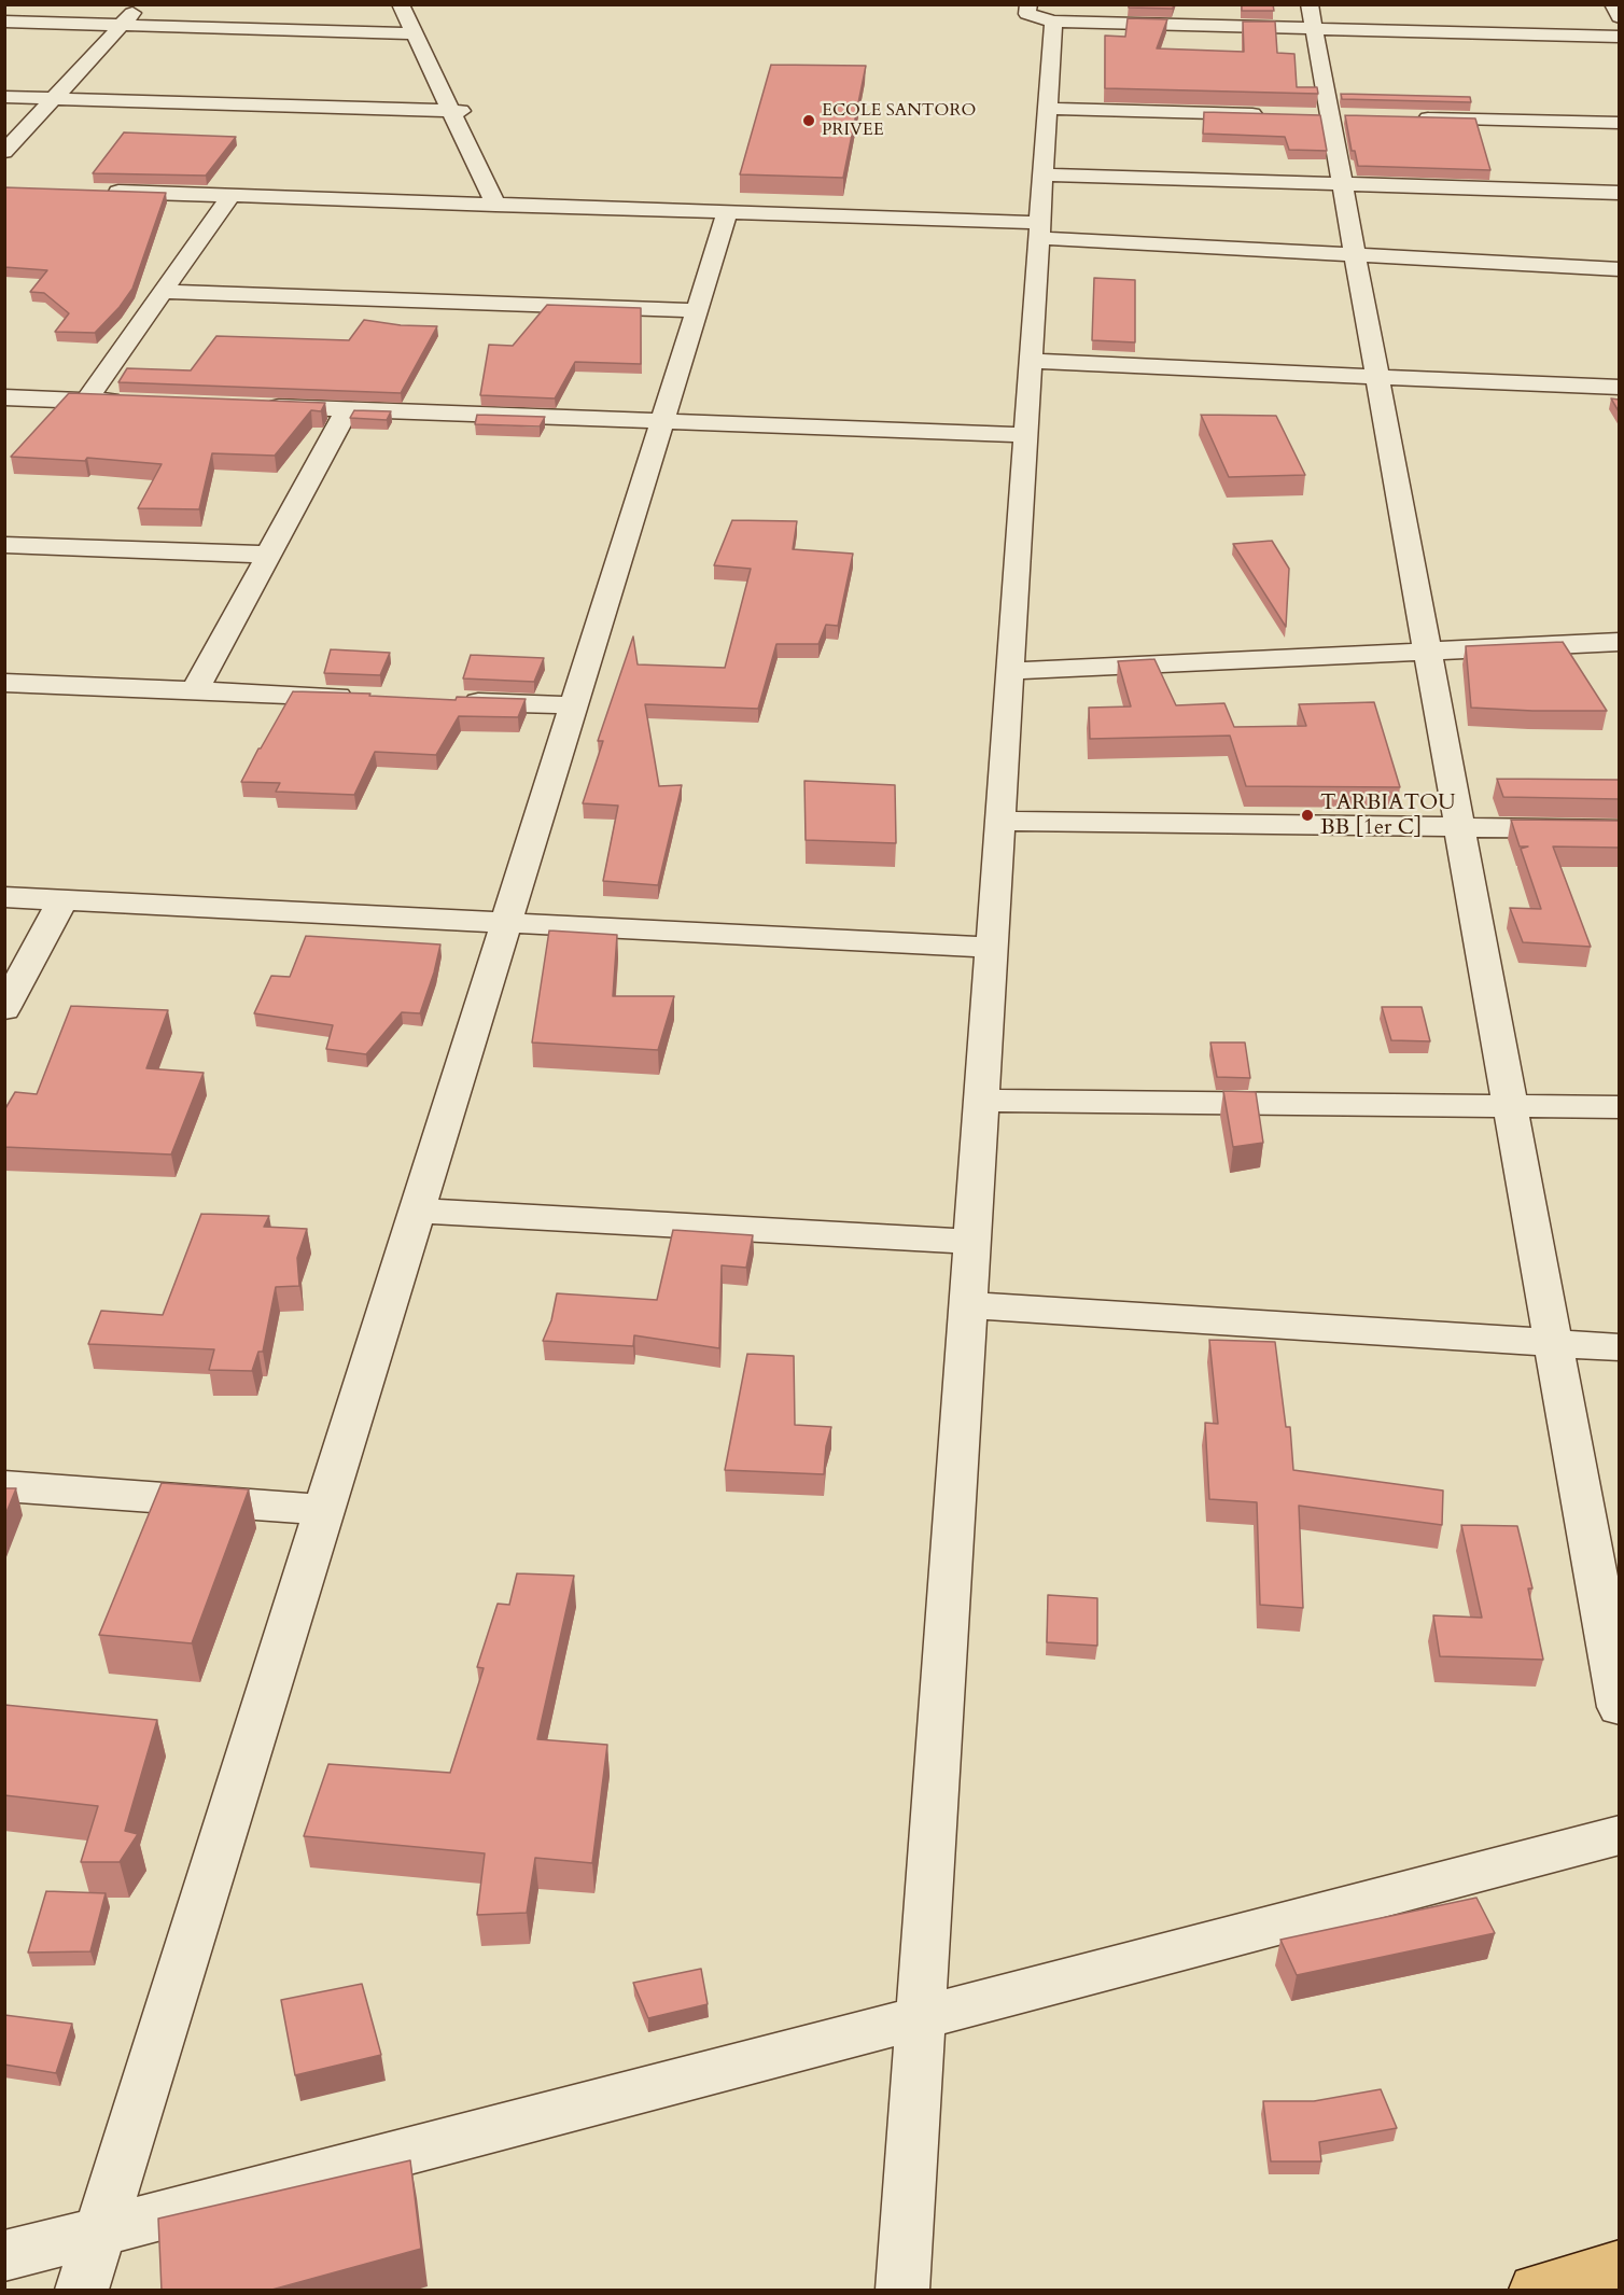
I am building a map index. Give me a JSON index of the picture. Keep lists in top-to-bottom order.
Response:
{
  "places": ["ECOLE SANTORO PRIVEE", "TARBIATOU BB [1er C]"]
}
